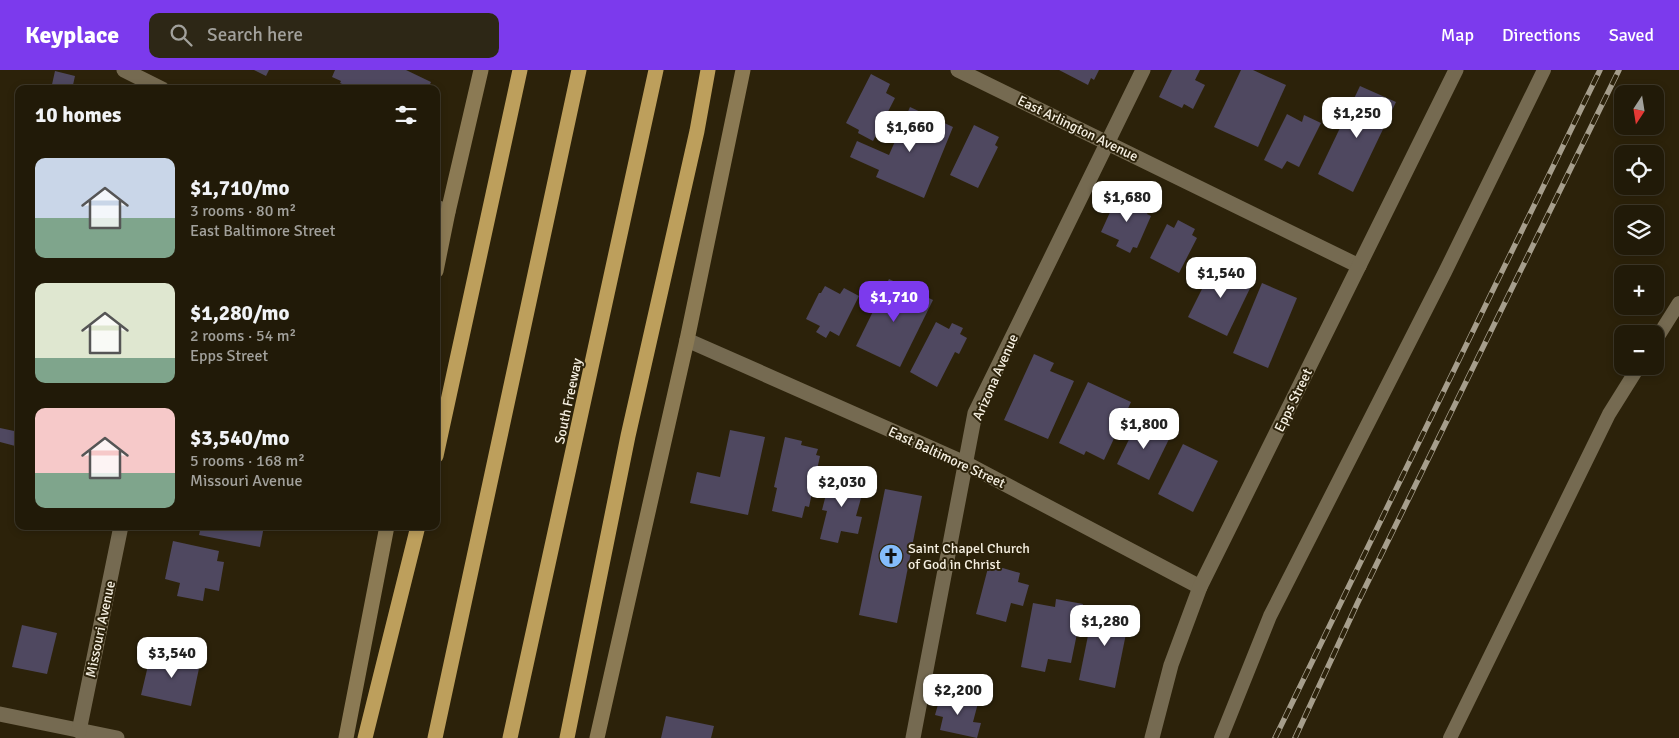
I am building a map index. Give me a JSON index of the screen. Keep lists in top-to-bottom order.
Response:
{
  "streets": {
    "highway": ["South Freeway"],
    "street": [
      "East Arlington Avenue",
      "Arizona Avenue",
      "Epps Street",
      "East Baltimore Street",
      "Missouri Avenue"
    ]
  },
  "crossings": [
    ["East Arlington Avenue", "Arizona Avenue"],
    ["East Arlington Avenue", "Epps Street"],
    ["Arizona Avenue", "East Baltimore Street"],
    ["Epps Street", "East Baltimore Street"]
  ],
  "places": {
    "church": ["Saint Chapel Church of God in Christ"]
  },
  "north": "bottom",
  "page": {
    "header": "Keyplace",
    "search": "Search here",
    "nav": ["Map", "Directions", "Saved"],
    "map_buttons": ["+", "−"],
    "heading": "10 homes",
    "price": [
      "$1,250",
      "$1,660",
      "$1,680",
      "$1,540",
      "$1,710",
      "$1,800",
      "$2,030",
      "$1,280",
      "$3,540",
      "$2,200"
    ],
    "list": [
      {
        "name": "$1,710/mo",
        "note": "3 rooms · 80 m² · East Baltimore Street"
      },
      {
        "name": "$1,280/mo",
        "note": "2 rooms · 54 m² · Epps Street"
      },
      {
        "name": "$3,540/mo",
        "note": "5 rooms · 168 m² · Missouri Avenue"
      }
    ]
  }
}
